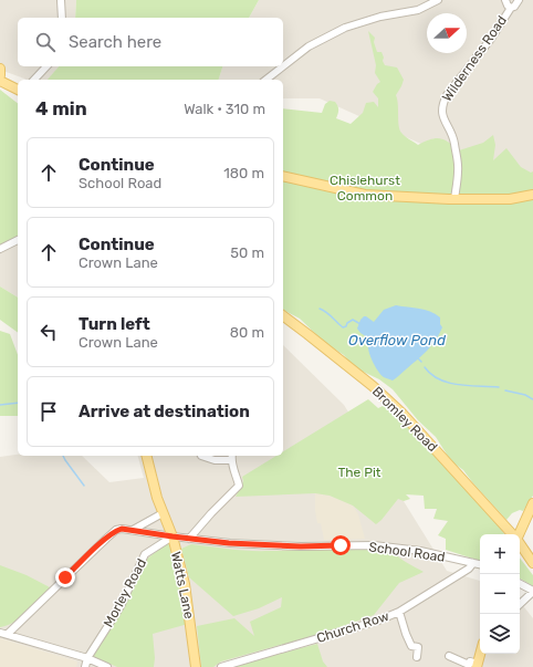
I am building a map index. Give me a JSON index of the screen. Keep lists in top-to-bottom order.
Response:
{
  "streets": {
    "main road": ["Bromley Road", "Watts Lane"],
    "street": [
      "Wilderness Road",
      "School Road",
      "Morley Road",
      "Church Row"
    ]
  },
  "crossings": [
    ["School Road", "Watts Lane"],
    ["School Road", "Morley Road"],
    ["School Road", "Church Row"],
    ["Watts Lane", "Morley Road"]
  ],
  "water": ["Overflow Pond"],
  "parks": ["Chislehurst Common", "The Pit"],
  "north": "right",
  "page": {
    "search": "Search here",
    "heading": ["4 min", "Walk · 310 m"],
    "list": [
      ["Continue", "School Road", "180 m"],
      ["Continue", "Crown Lane", "50 m"],
      ["Turn left", "Crown Lane", "80 m"],
      "Arrive at destination"
    ],
    "map_buttons": ["+", "−"]
  }
}
